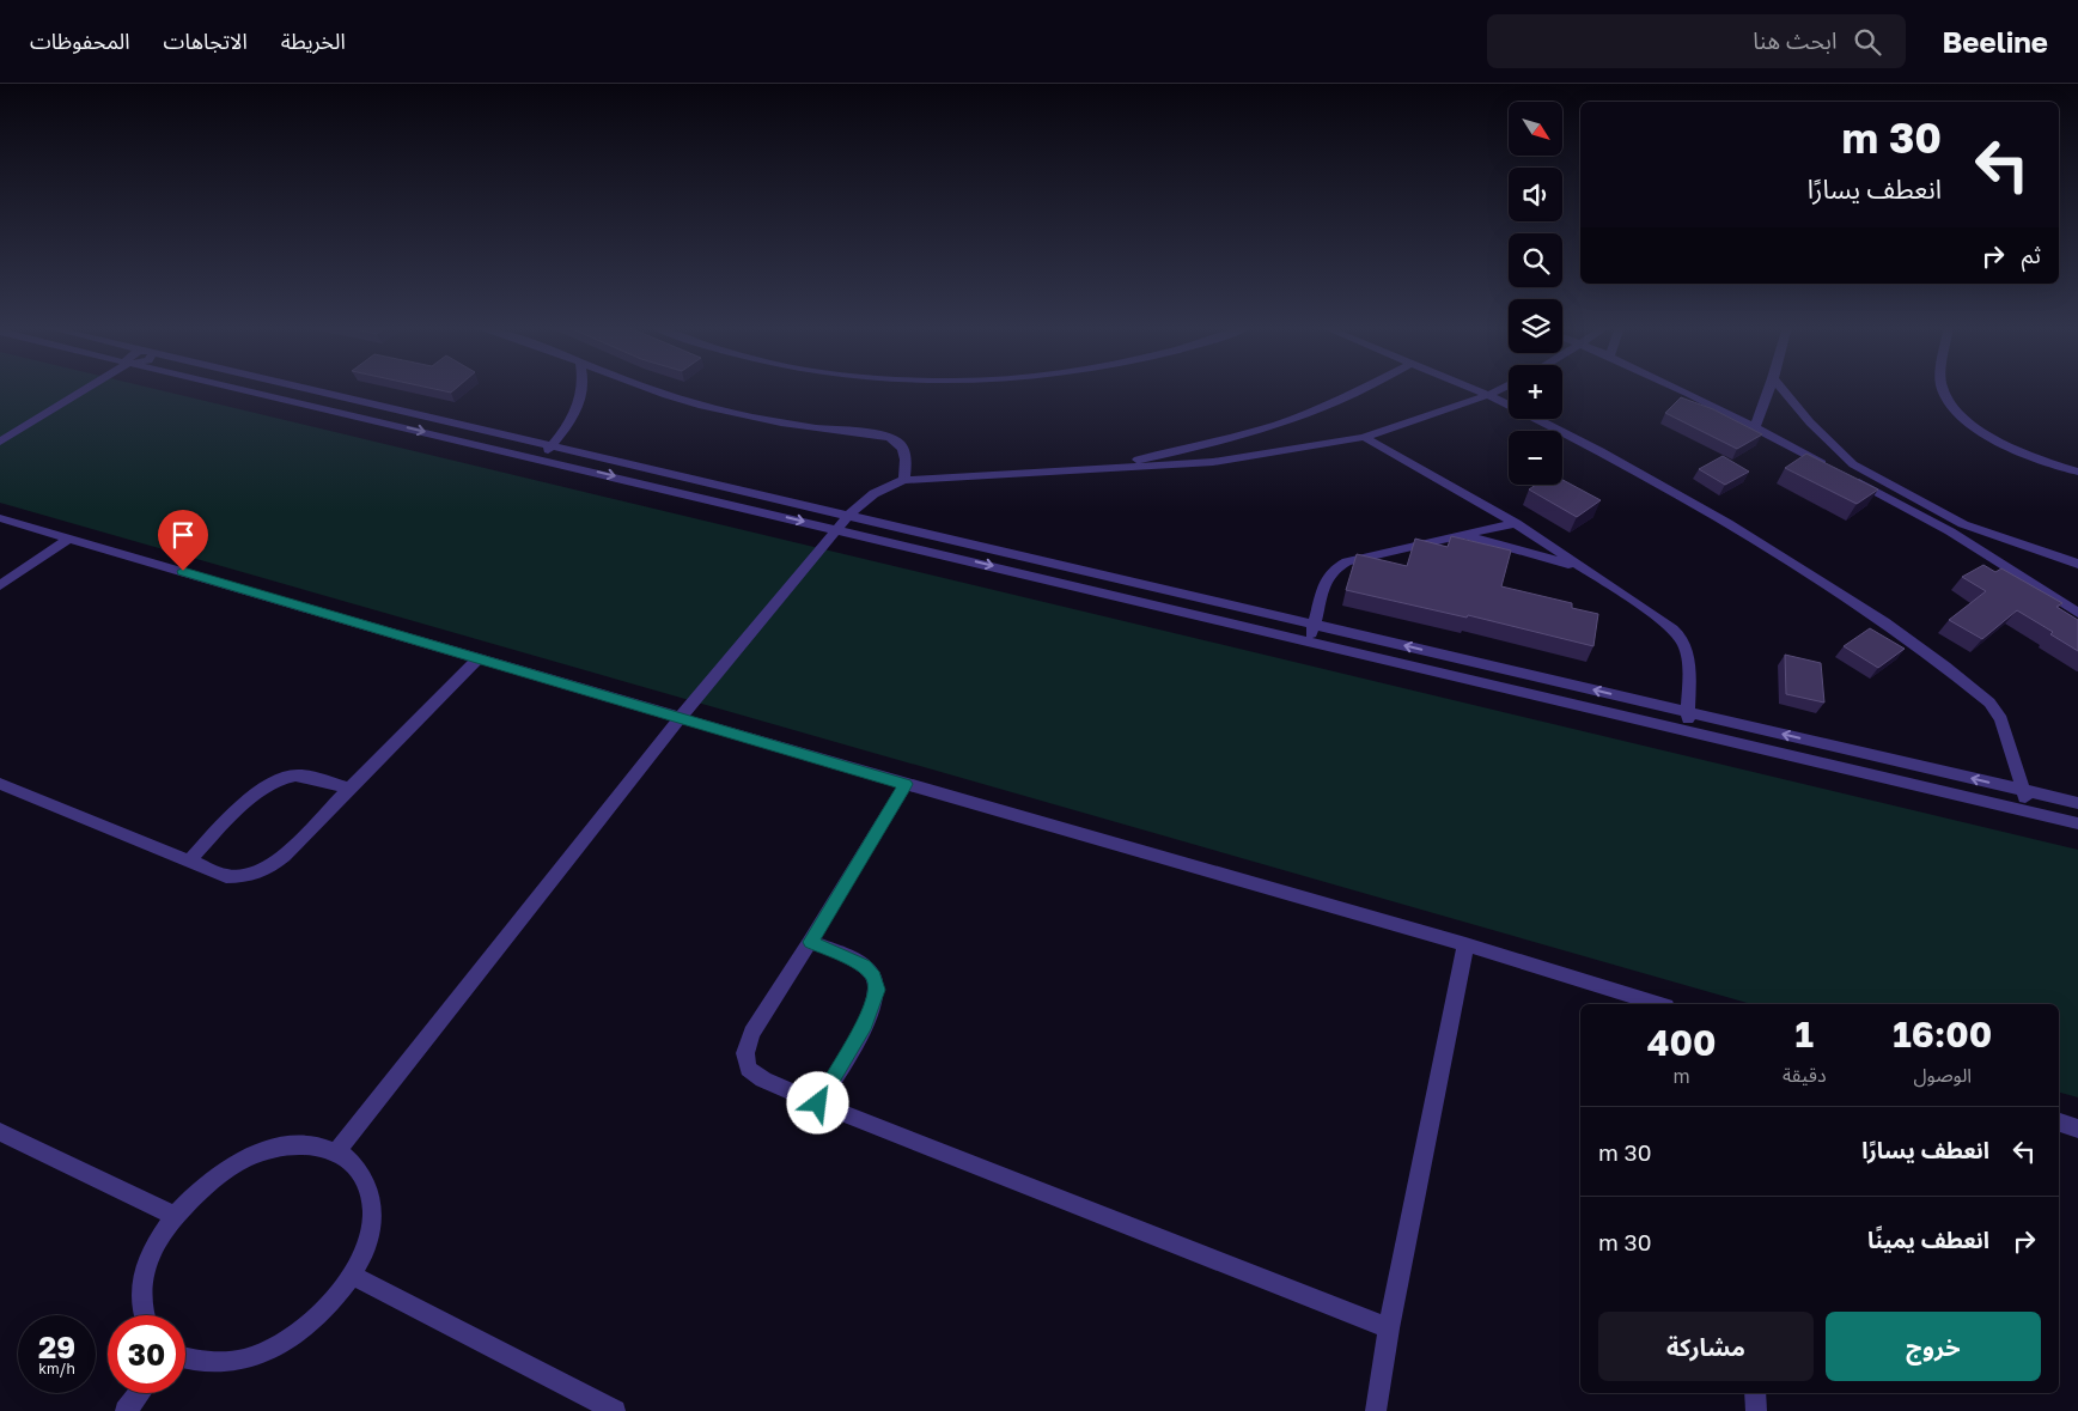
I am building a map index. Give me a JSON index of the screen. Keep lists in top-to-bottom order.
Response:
{
  "north": "bottom right",
  "page": {
    "header": "Beeline",
    "search": "ابحث هنا",
    "nav": ["الخريطة", "الاتجاهات", "المحفوظات"],
    "map_buttons": ["+", "−"],
    "turn": ["30 m", "انعطف يسارًا"],
    "then": "ثم",
    "eta": [
      "16:00",
      "الوصول",
      "1",
      "دقيقة",
      "400",
      "m"
    ],
    "list": [
      {
        "name": "انعطف يسارًا",
        "value": "30 m"
      },
      {
        "name": "انعطف يمينًا",
        "value": "30 m"
      }
    ],
    "buttons": ["خروج", "مشاركة"],
    "speed": "29 km/h",
    "limit": "30"
  }
}
